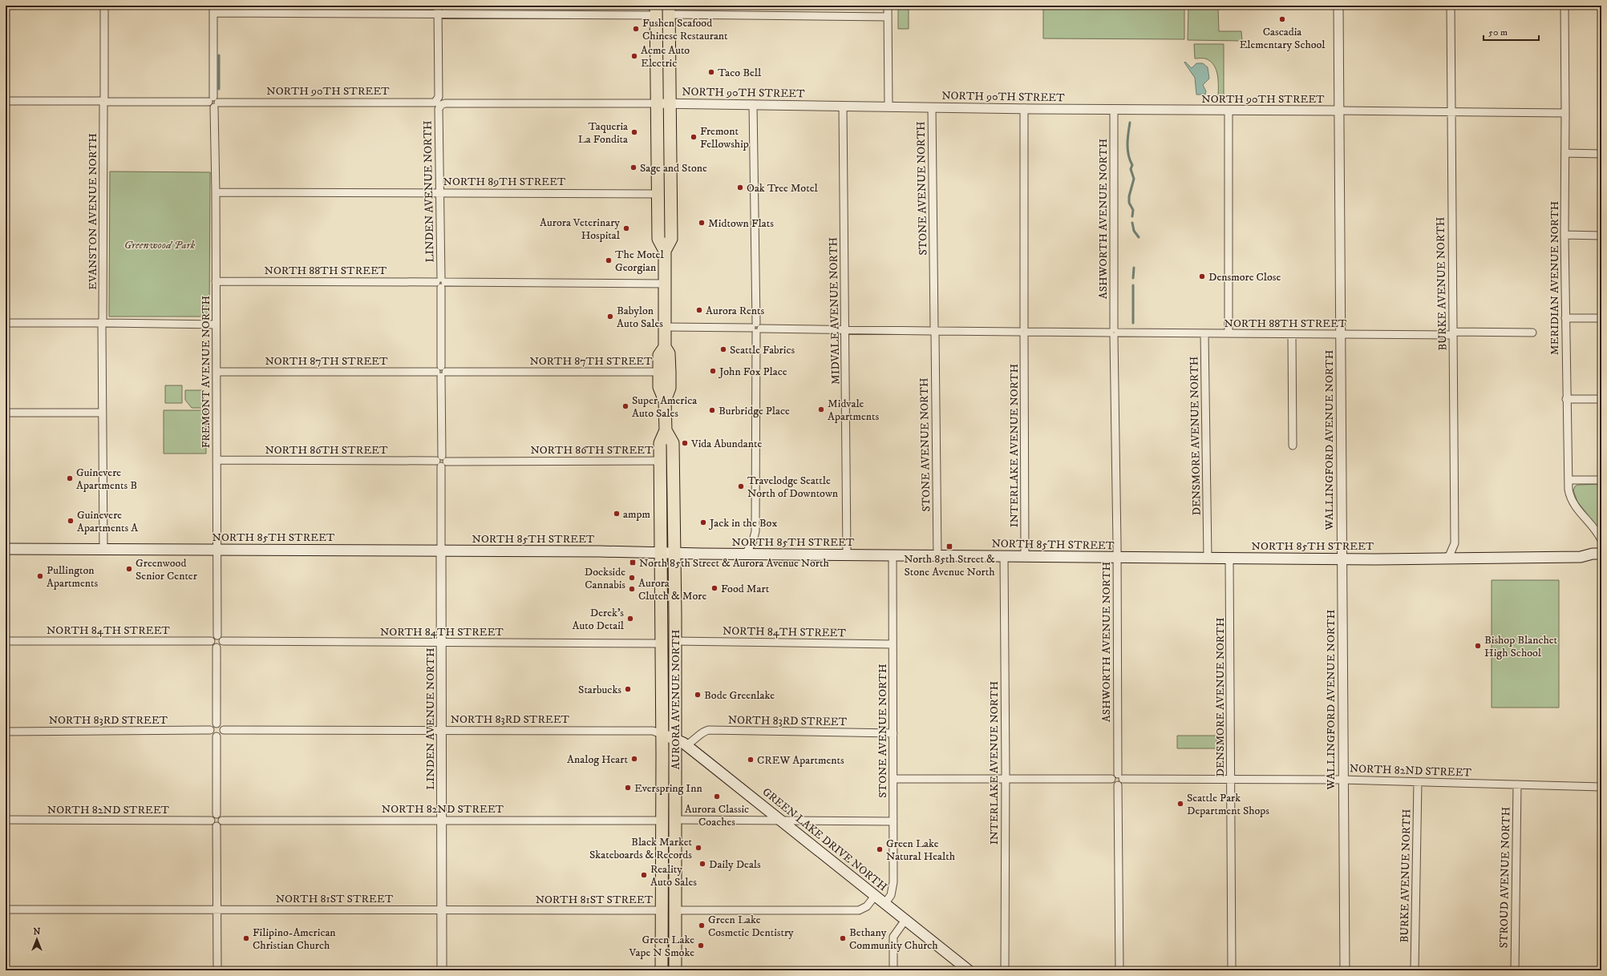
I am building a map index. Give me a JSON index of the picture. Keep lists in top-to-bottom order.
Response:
{
  "streets": {
    "highway": ["AURORA AVENUE NORTH"],
    "main road": ["NORTH 85TH STREET", "GREEN LAKE DRIVE NORTH"],
    "street": [
      "NORTH 90TH STREET",
      "NORTH 89TH STREET",
      "STONE AVENUE NORTH",
      "LINDEN AVENUE NORTH",
      "EVANSTON AVENUE NORTH",
      "ASHWORTH AVENUE NORTH",
      "NORTH 88TH STREET",
      "MERIDIAN AVENUE NORTH",
      "BURKE AVENUE NORTH",
      "MIDVALE AVENUE NORTH",
      "NORTH 87TH STREET",
      "FREMONT AVENUE NORTH",
      "DENSMORE AVENUE NORTH",
      "WALLINGFORD AVENUE NORTH",
      "INTERLAKE AVENUE NORTH",
      "NORTH 86TH STREET",
      "NORTH 84TH STREET",
      "NORTH 83RD STREET",
      "NORTH 82ND STREET",
      "STROUD AVENUE NORTH",
      "NORTH 81ST STREET"
    ]
  },
  "crossings": [
    ["NORTH 90TH STREET", "STONE AVENUE NORTH"],
    ["NORTH 90TH STREET", "LINDEN AVENUE NORTH"],
    ["NORTH 90TH STREET", "EVANSTON AVENUE NORTH"],
    ["NORTH 90TH STREET", "ASHWORTH AVENUE NORTH"],
    ["NORTH 90TH STREET", "MERIDIAN AVENUE NORTH"],
    ["NORTH 90TH STREET", "BURKE AVENUE NORTH"],
    ["NORTH 90TH STREET", "MIDVALE AVENUE NORTH"],
    ["NORTH 90TH STREET", "FREMONT AVENUE NORTH"],
    ["NORTH 90TH STREET", "WALLINGFORD AVENUE NORTH"],
    ["NORTH 90TH STREET", "INTERLAKE AVENUE NORTH"],
    ["NORTH 90TH STREET", "AURORA AVENUE NORTH"],
    ["NORTH 89TH STREET", "LINDEN AVENUE NORTH"],
    ["NORTH 89TH STREET", "FREMONT AVENUE NORTH"],
    ["NORTH 89TH STREET", "AURORA AVENUE NORTH"],
    ["STONE AVENUE NORTH", "NORTH 88TH STREET"],
    ["STONE AVENUE NORTH", "NORTH 85TH STREET"],
    ["STONE AVENUE NORTH", "NORTH 84TH STREET"],
    ["STONE AVENUE NORTH", "NORTH 83RD STREET"],
    ["STONE AVENUE NORTH", "GREEN LAKE DRIVE NORTH"],
    ["LINDEN AVENUE NORTH", "NORTH 88TH STREET"],
    ["LINDEN AVENUE NORTH", "NORTH 87TH STREET"],
    ["LINDEN AVENUE NORTH", "NORTH 86TH STREET"],
    ["LINDEN AVENUE NORTH", "NORTH 85TH STREET"],
    ["LINDEN AVENUE NORTH", "NORTH 84TH STREET"],
    ["LINDEN AVENUE NORTH", "NORTH 83RD STREET"],
    ["LINDEN AVENUE NORTH", "NORTH 82ND STREET"],
    ["LINDEN AVENUE NORTH", "NORTH 81ST STREET"],
    ["EVANSTON AVENUE NORTH", "NORTH 85TH STREET"],
    ["ASHWORTH AVENUE NORTH", "NORTH 88TH STREET"],
    ["ASHWORTH AVENUE NORTH", "NORTH 85TH STREET"],
    ["ASHWORTH AVENUE NORTH", "NORTH 82ND STREET"],
    ["NORTH 88TH STREET", "BURKE AVENUE NORTH"],
    ["NORTH 88TH STREET", "MIDVALE AVENUE NORTH"],
    ["NORTH 88TH STREET", "FREMONT AVENUE NORTH"],
    ["NORTH 88TH STREET", "DENSMORE AVENUE NORTH"],
    ["NORTH 88TH STREET", "WALLINGFORD AVENUE NORTH"],
    ["NORTH 88TH STREET", "INTERLAKE AVENUE NORTH"],
    ["NORTH 88TH STREET", "AURORA AVENUE NORTH"],
    ["BURKE AVENUE NORTH", "NORTH 85TH STREET"],
    ["BURKE AVENUE NORTH", "NORTH 82ND STREET"],
    ["MIDVALE AVENUE NORTH", "NORTH 85TH STREET"],
    ["NORTH 87TH STREET", "FREMONT AVENUE NORTH"],
    ["NORTH 87TH STREET", "AURORA AVENUE NORTH"],
    ["FREMONT AVENUE NORTH", "NORTH 86TH STREET"],
    ["FREMONT AVENUE NORTH", "NORTH 85TH STREET"],
    ["FREMONT AVENUE NORTH", "NORTH 84TH STREET"],
    ["DENSMORE AVENUE NORTH", "NORTH 85TH STREET"],
    ["DENSMORE AVENUE NORTH", "NORTH 82ND STREET"],
    ["WALLINGFORD AVENUE NORTH", "NORTH 85TH STREET"],
    ["WALLINGFORD AVENUE NORTH", "NORTH 82ND STREET"],
    ["INTERLAKE AVENUE NORTH", "NORTH 85TH STREET"],
    ["NORTH 86TH STREET", "AURORA AVENUE NORTH"],
    ["NORTH 85TH STREET", "AURORA AVENUE NORTH"],
    ["NORTH 84TH STREET", "AURORA AVENUE NORTH"],
    ["AURORA AVENUE NORTH", "NORTH 83RD STREET"],
    ["AURORA AVENUE NORTH", "NORTH 82ND STREET"],
    ["AURORA AVENUE NORTH", "GREEN LAKE DRIVE NORTH"],
    ["AURORA AVENUE NORTH", "NORTH 81ST STREET"],
    ["NORTH 83RD STREET", "GREEN LAKE DRIVE NORTH"],
    ["NORTH 82ND STREET", "STROUD AVENUE NORTH"]
  ],
  "parks": ["Greenwood Park"],
  "places": {
    "other": [
      "Cascadia Elementary School",
      "Fushen Seafood Chinese Restaurant",
      "Acme Auto Electric",
      "Taco Bell",
      "Taqueria La Fondita",
      "Fremont Fellowship",
      "Sage and Stone",
      "Oak Tree Motel",
      "Midtown Flats",
      "Aurora Veterinary Hospital",
      "The Motel Georgian",
      "Densmore Close",
      "Aurora Rents",
      "Babylon Auto Sales",
      "Seattle Fabrics",
      "John Fox Place",
      "Super America Auto Sales",
      "Midvale Apartments",
      "Burbridge Place",
      "Vida Abundante",
      "Guinevere Apartments B",
      "Travelodge Seattle North of Downtown",
      "ampm",
      "Guinevere Apartments A",
      "Jack in the Box",
      "Greenwood Senior Center",
      "Pullington Apartments",
      "Dockside Cannabis",
      "Food Mart",
      "Aurora Clutch & More",
      "Derek’s Auto Detail",
      "Bishop Blanchet High School",
      "Starbucks",
      "Bode Greenlake",
      "Analog Heart",
      "CREW Apartments",
      "Everspring Inn",
      "Aurora Classic Coaches",
      "Seattle Park Department Shops",
      "Black Market Skateboards & Records",
      "Green Lake Natural Health",
      "Daily Deals",
      "Reality Auto Sales",
      "Green Lake Cosmetic Dentistry",
      "Filipino-American Christian Church",
      "Bethany Community Church",
      "Green Lake Vape N Smoke"
    ],
    "transit": ["North 85th Street & Stone Avenue North", "North 85th Street & Aurora Avenue North"]
  },
  "scale_bar": "50 m",
  "north": "top"
}
